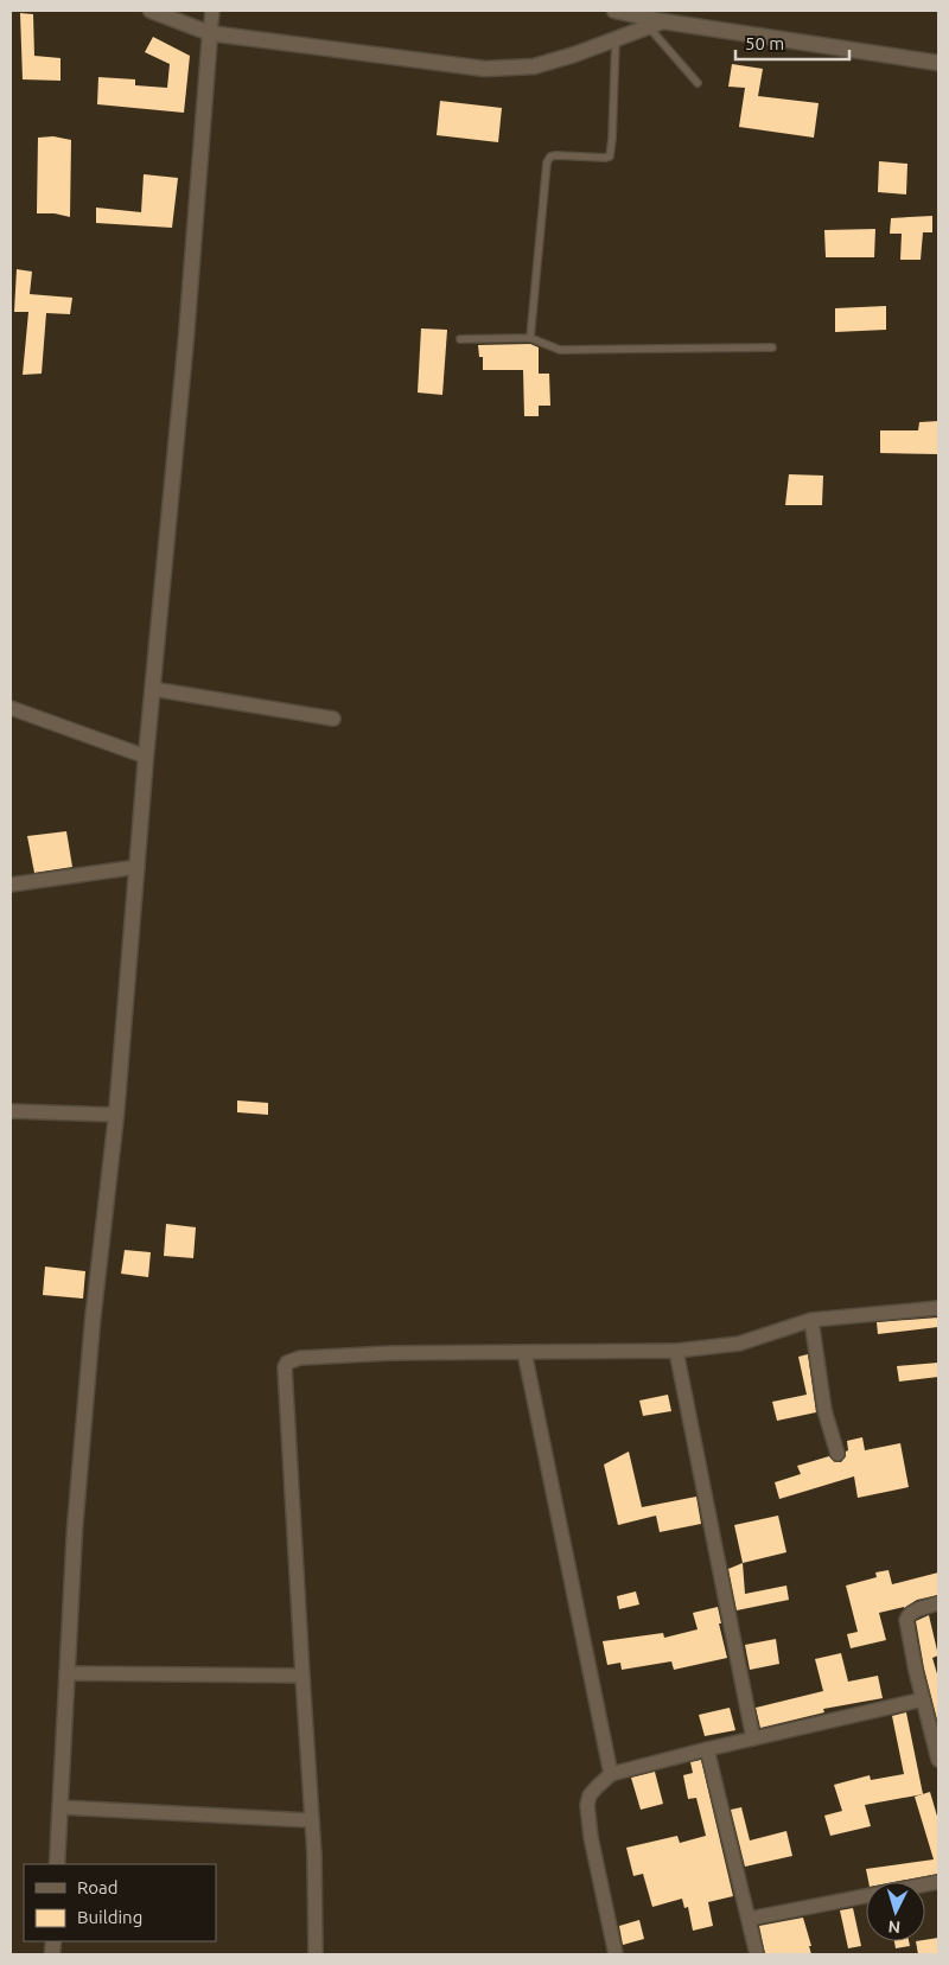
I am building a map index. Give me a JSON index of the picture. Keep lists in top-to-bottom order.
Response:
{
  "legend": ["Road", "Building"],
  "scale_bar": "50 m",
  "north": "bottom"
}
